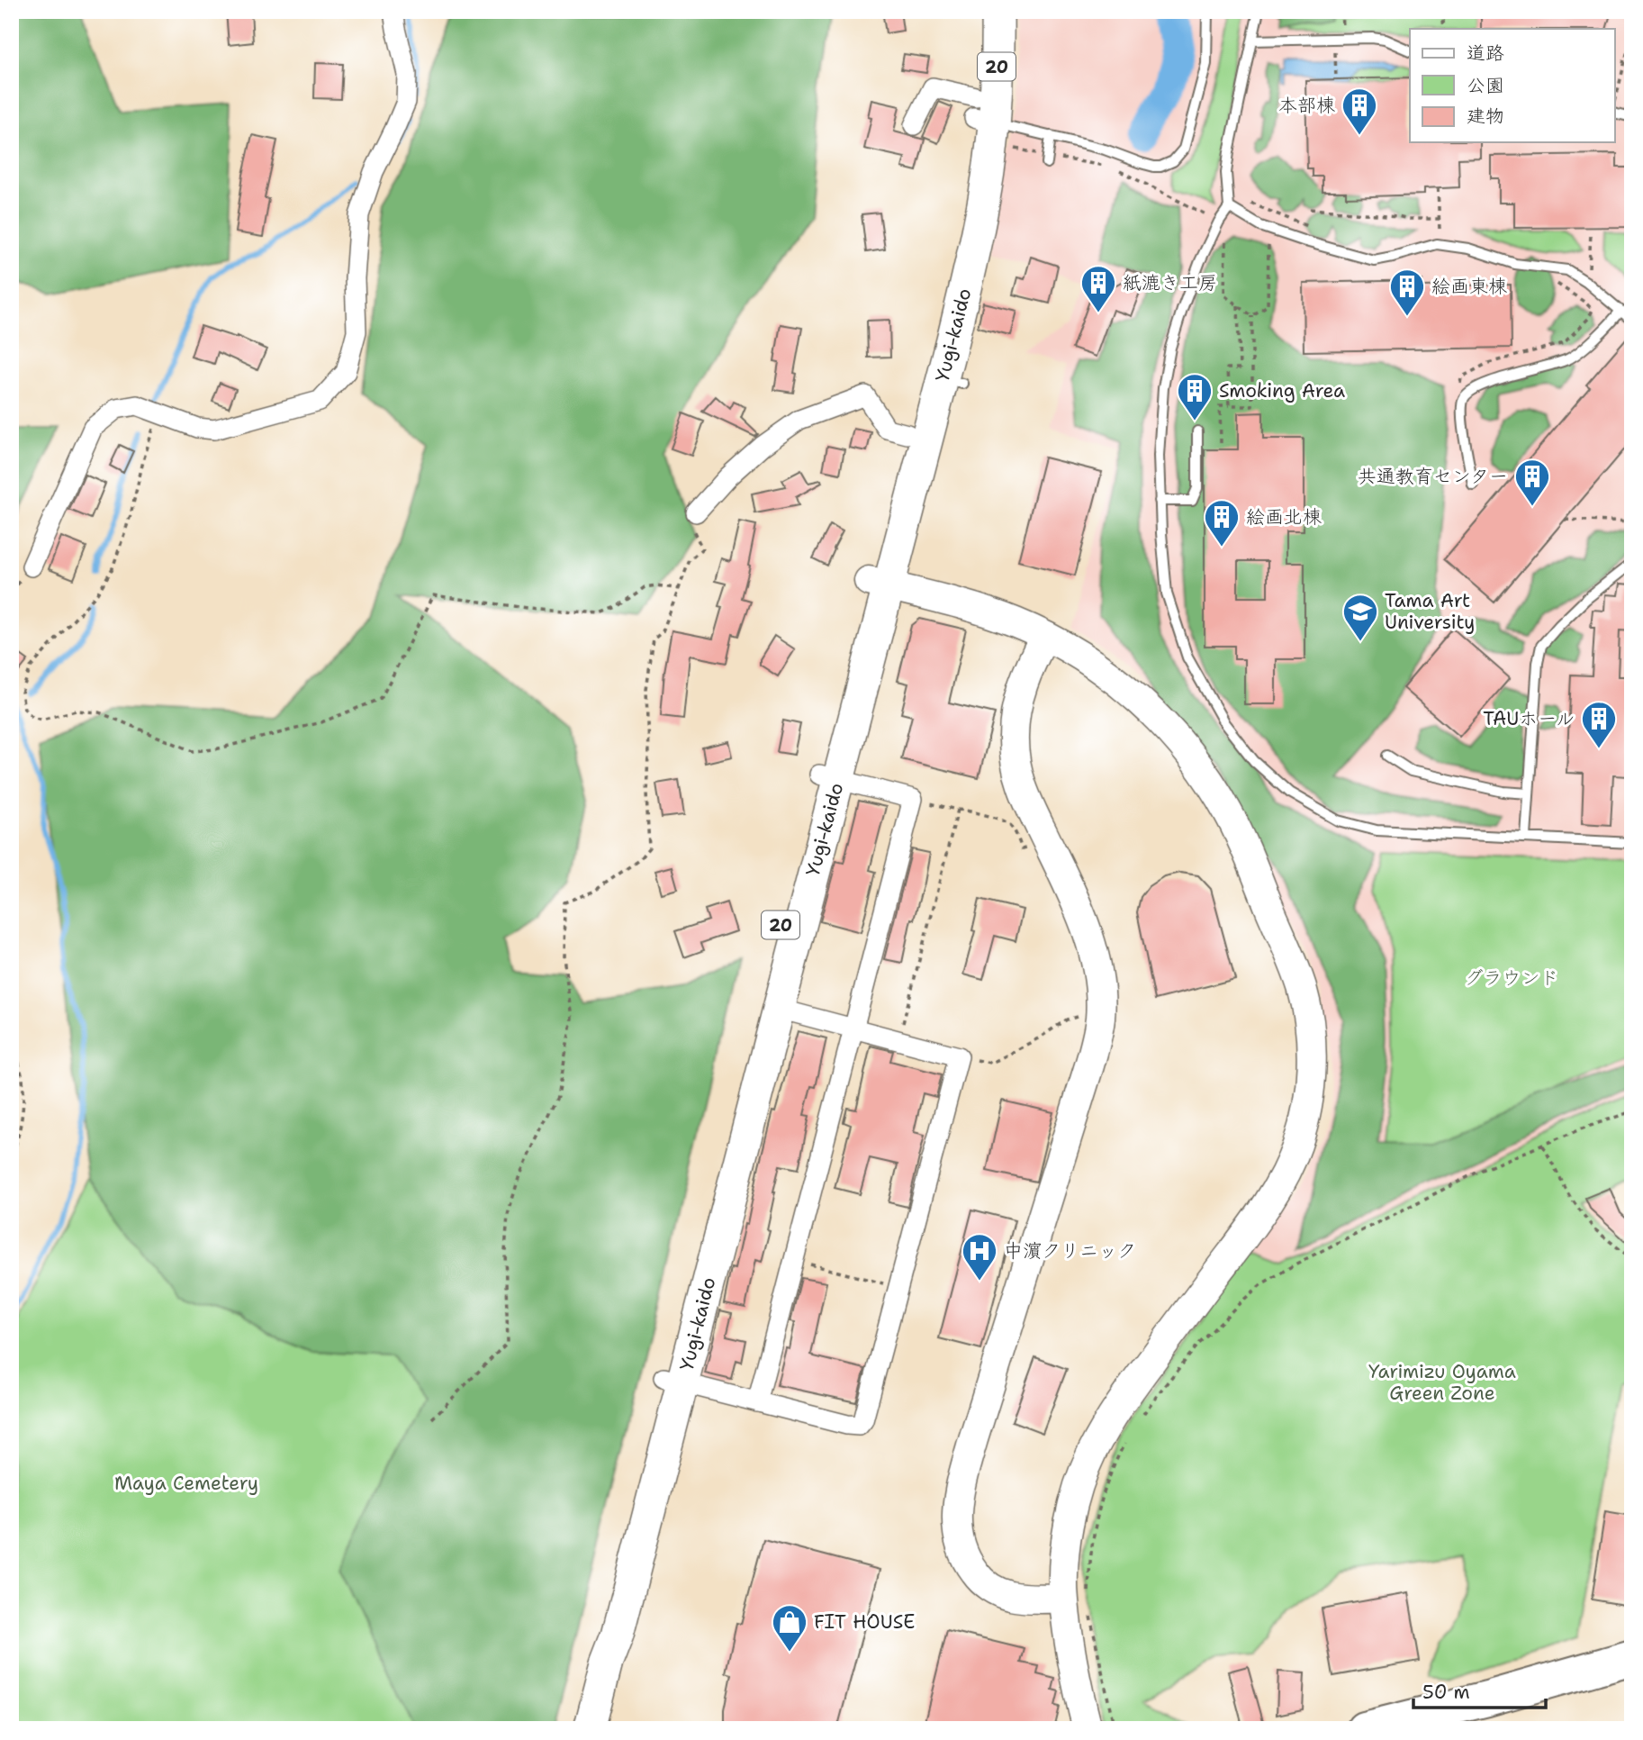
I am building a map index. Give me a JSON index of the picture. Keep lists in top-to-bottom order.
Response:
{
  "streets": {
    "main road": ["20", "Yugi-kaido"]
  },
  "crossings": [
    ["20", "Yugi-kaido"]
  ],
  "parks": ["グラウンド", "Yarimizu Oyama Green Zone", "Maya Cemetery"],
  "places": {
    "building": [
      "本部棟",
      "紙漉き工房",
      "絵画東棟",
      "Smoking Area",
      "共通教育センター",
      "絵画北棟",
      "TAUホール"
    ],
    "school or university": ["Tama Art University"],
    "hospital": ["中濵クリニック"],
    "shop": ["FIT HOUSE"]
  },
  "legend": ["道路", "公園", "建物"],
  "scale_bar": "50 m"
}
